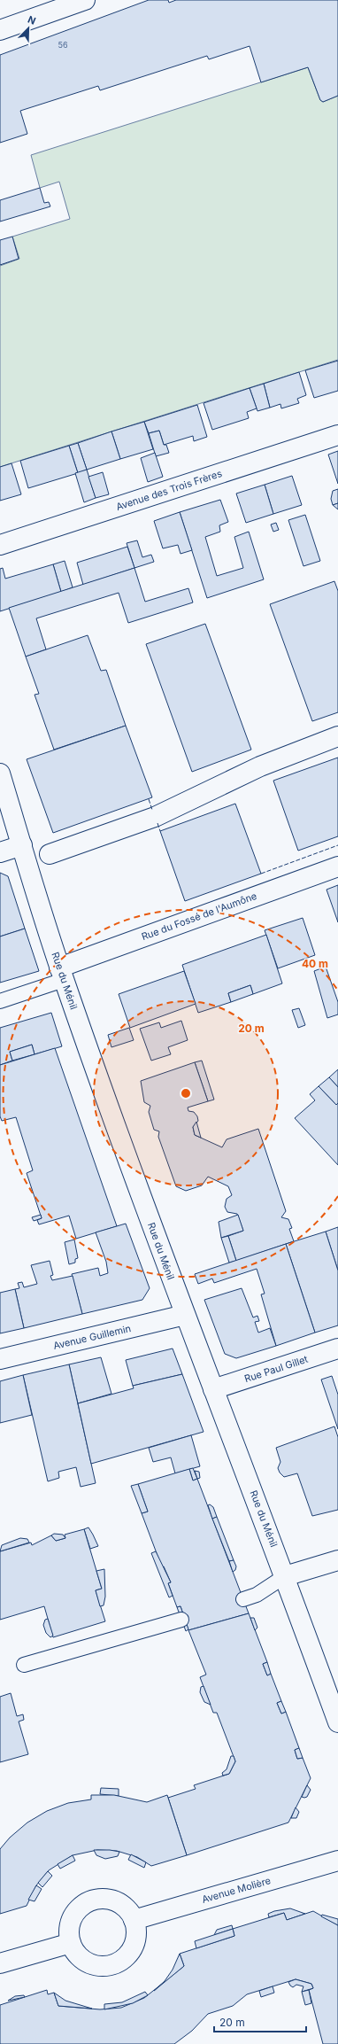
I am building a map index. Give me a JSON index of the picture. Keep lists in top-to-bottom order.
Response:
{
  "streets": {
    "street": [
      "Avenue des Trois Frères",
      "Rue du Fossé de l'Aumône",
      "Rue du Ménil",
      "Avenue Guillemin",
      "Rue Paul Gillet",
      "Avenue Molière"
    ]
  },
  "crossings": [
    ["Rue du Fossé de l'Aumône", "Rue du Ménil"],
    ["Rue du Ménil", "Avenue Guillemin"],
    ["Rue du Ménil", "Rue Paul Gillet"]
  ],
  "house_numbers": ["56"],
  "scale_bar": "20 m",
  "north": "top right",
  "rings": ["40 m", "20 m"]
}
